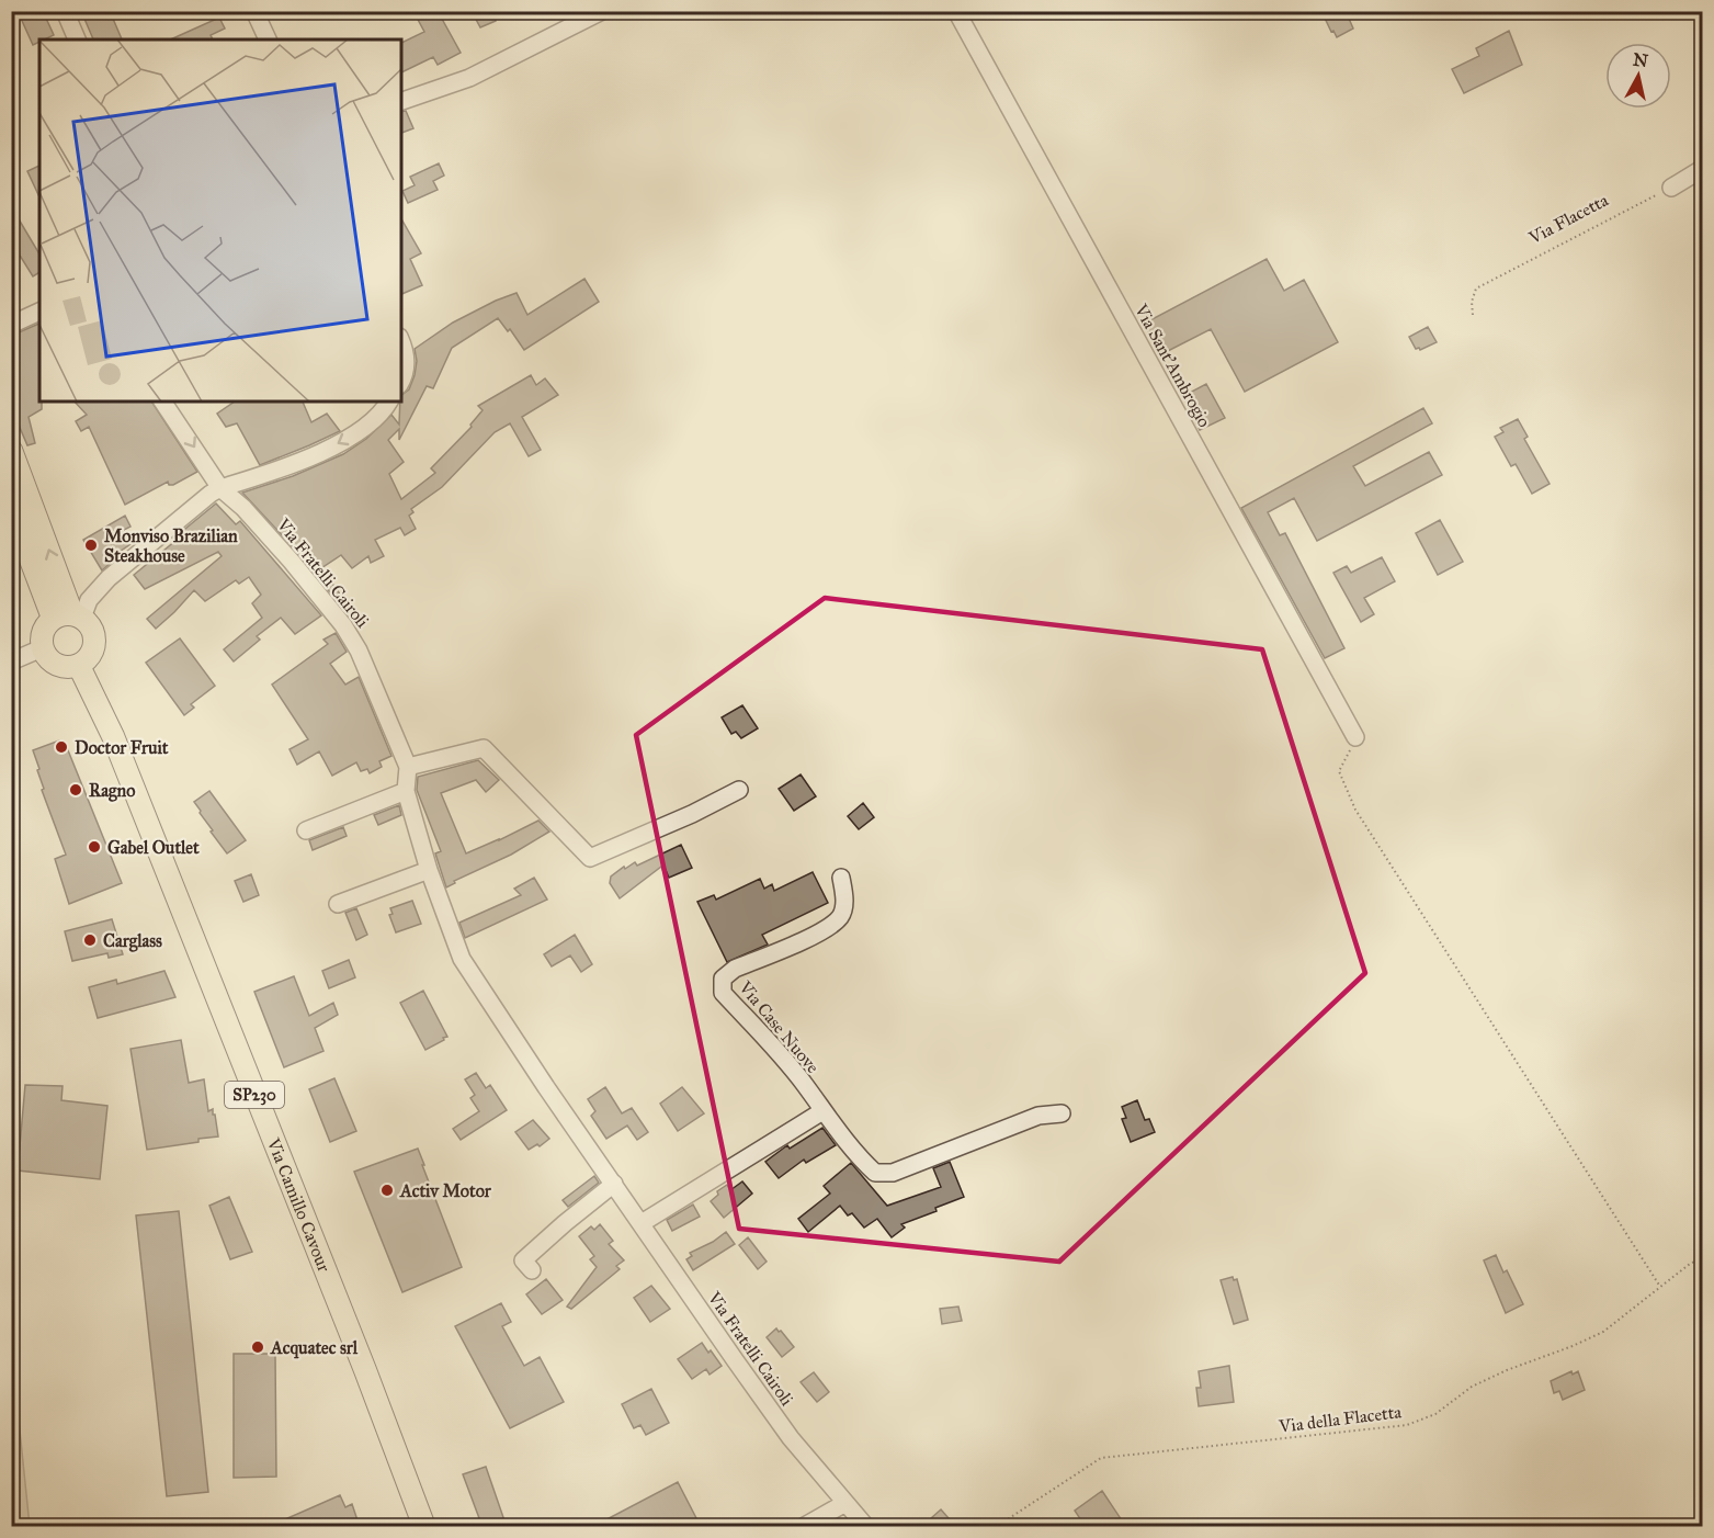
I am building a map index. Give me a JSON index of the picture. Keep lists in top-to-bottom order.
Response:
{
  "streets": {
    "main road": ["SP230", "Via Camillo Cavour"],
    "street": ["Via Sant'Ambrogio", "Via Fratelli Cairoli", "Via Case Nuove"],
    "path": ["Via Flacetta", "Via della Flacetta"]
  },
  "places": [
    "Monviso Brazilian Steakhouse",
    "Doctor Fruit",
    "Ragno",
    "Gabel Outlet",
    "Carglass",
    "Activ Motor",
    "Acquatec srl"
  ],
  "north": "top"
}
